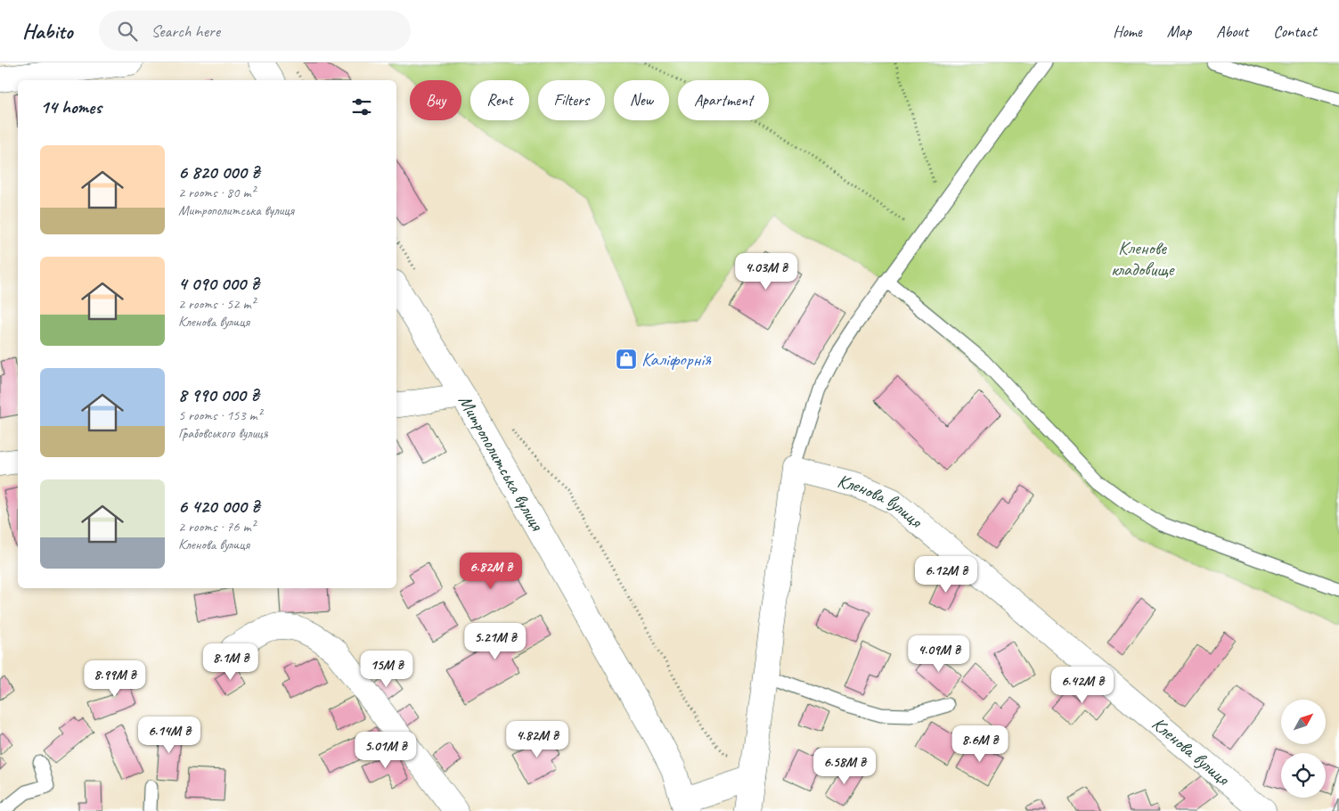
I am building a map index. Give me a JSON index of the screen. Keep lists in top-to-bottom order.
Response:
{
  "streets": {
    "street": ["Митрополитська вулиця", "Кленова вулиця"]
  },
  "parks": ["Кленове кладовище"],
  "places": {
    "shop": ["Каліфорнія"]
  },
  "north": "top right",
  "page": {
    "header": "Habito",
    "search": "Search here",
    "nav": [
      "Home",
      "Map",
      "About",
      "Contact"
    ],
    "chip": [
      "Buy",
      "Rent",
      "Filters",
      "New",
      "Apartment"
    ],
    "heading": "14 homes",
    "list": [
      {
        "name": "6 820 000 ₴",
        "note": "2 rooms · 80 m² · Митрополитська вулиця"
      },
      {
        "name": "4 090 000 ₴",
        "note": "2 rooms · 52 m² · Кленова вулиця"
      },
      {
        "name": "8 990 000 ₴",
        "note": "5 rooms · 153 m² · Грабовського вулиця"
      },
      {
        "name": "6 420 000 ₴",
        "note": "2 rooms · 76 m² · Кленова вулиця"
      }
    ],
    "price": [
      "4.03M ₴",
      "6.82M ₴",
      "6.12M ₴",
      "5.21M ₴",
      "4.09M ₴",
      "8.1M ₴",
      "15M ₴",
      "8.99M ₴",
      "6.42M ₴",
      "6.14M ₴",
      "4.82M ₴",
      "8.6M ₴",
      "5.01M ₴",
      "6.58M ₴"
    ]
  }
}
